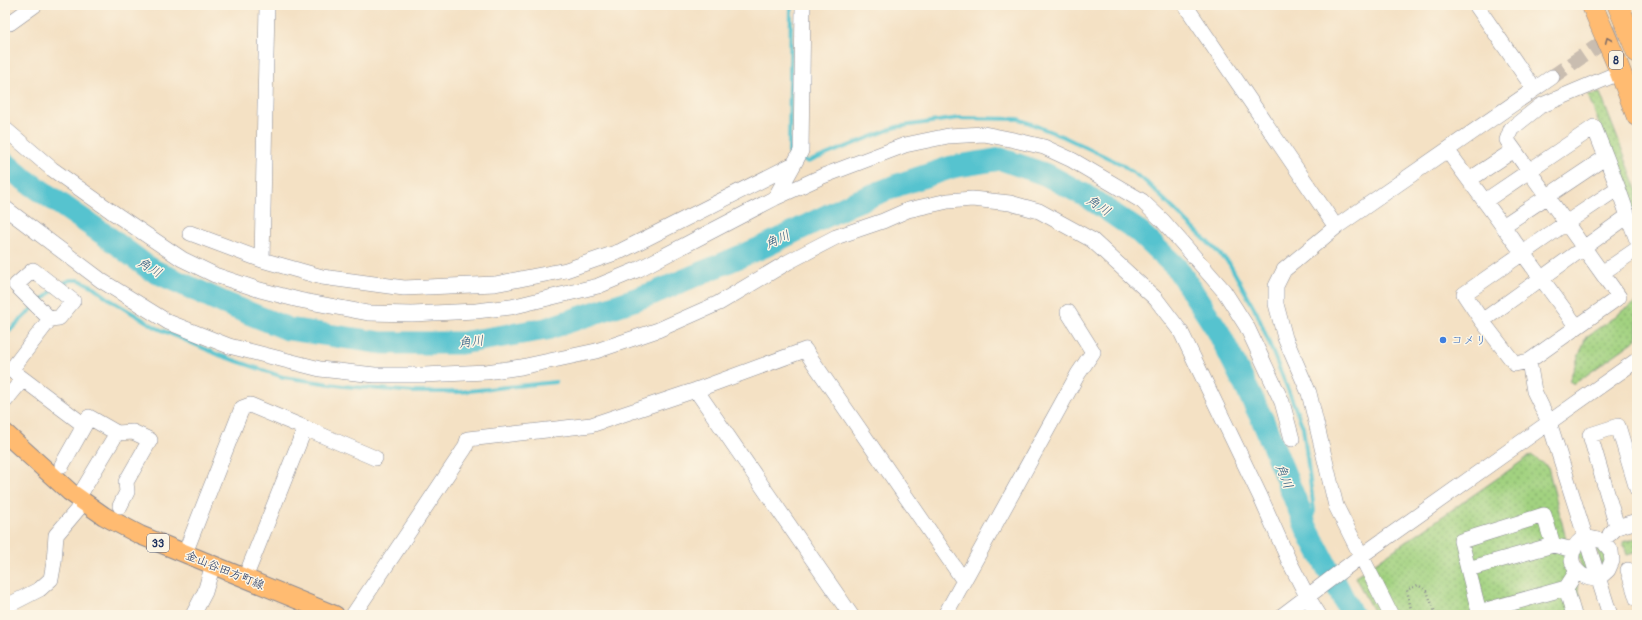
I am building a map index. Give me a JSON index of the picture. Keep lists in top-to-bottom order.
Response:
{
  "streets": {
    "highway": ["8"],
    "main road": ["33", "金山谷田方町線"]
  },
  "water": ["角川"],
  "places": ["コメリ"]
}
